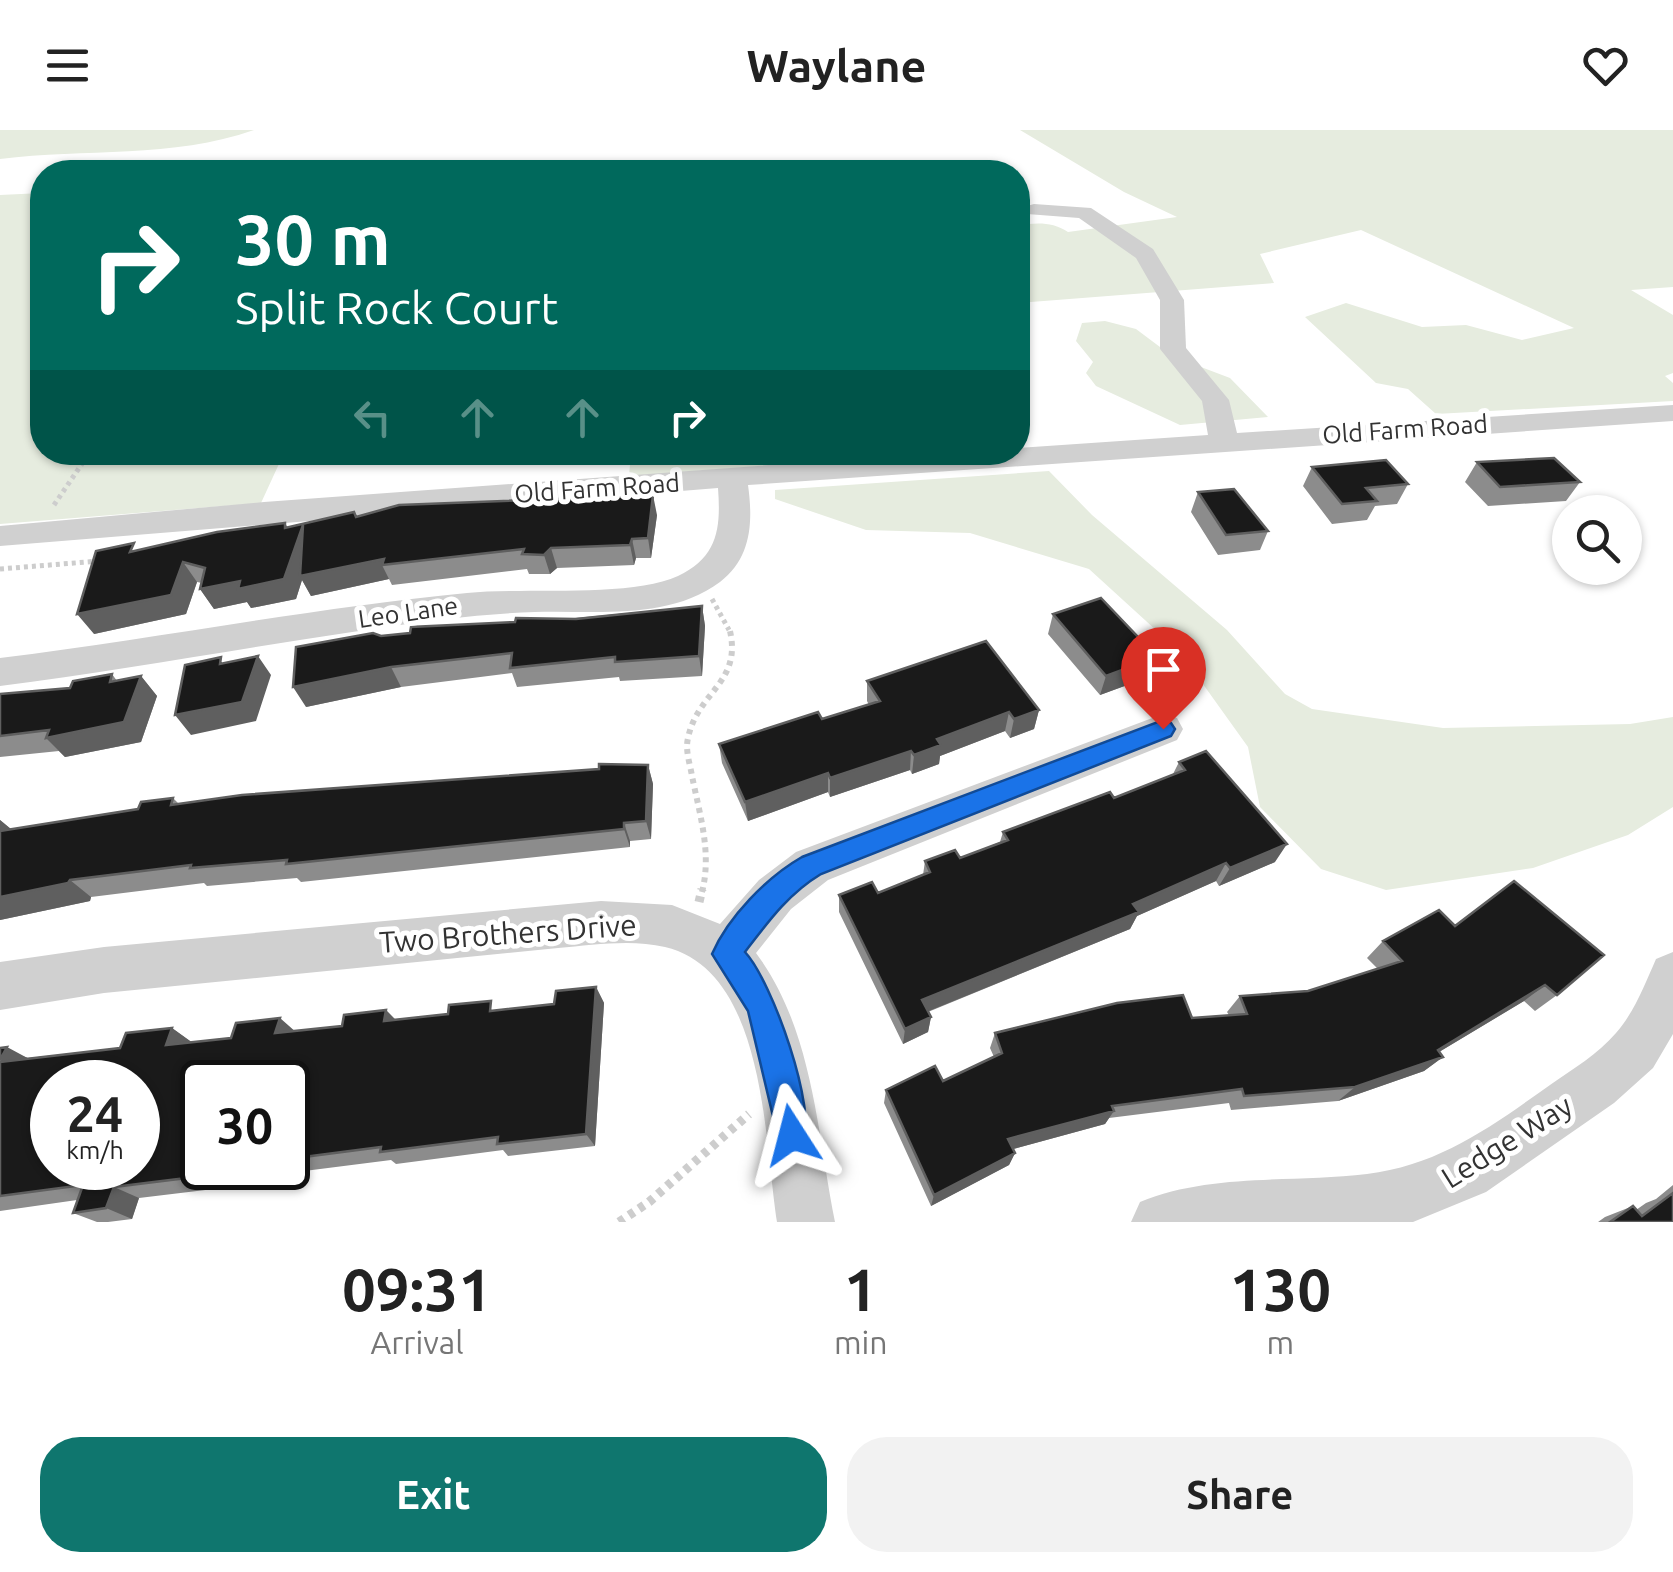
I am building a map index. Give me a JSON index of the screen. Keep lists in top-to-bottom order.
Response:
{
  "streets": {
    "street": [
      "Old Farm Road",
      "Leo Lane",
      "Two Brothers Drive",
      "Ledge Way"
    ]
  },
  "crossings": [
    ["Old Farm Road", "Leo Lane"]
  ],
  "page": {
    "header": "Waylane",
    "turn": ["30 m", "Split Rock Court"],
    "speed": "24 km/h",
    "limit": "30",
    "eta": [
      "09:31",
      "Arrival",
      "1",
      "min",
      "130",
      "m"
    ],
    "buttons": ["Exit", "Share"]
  }
}
